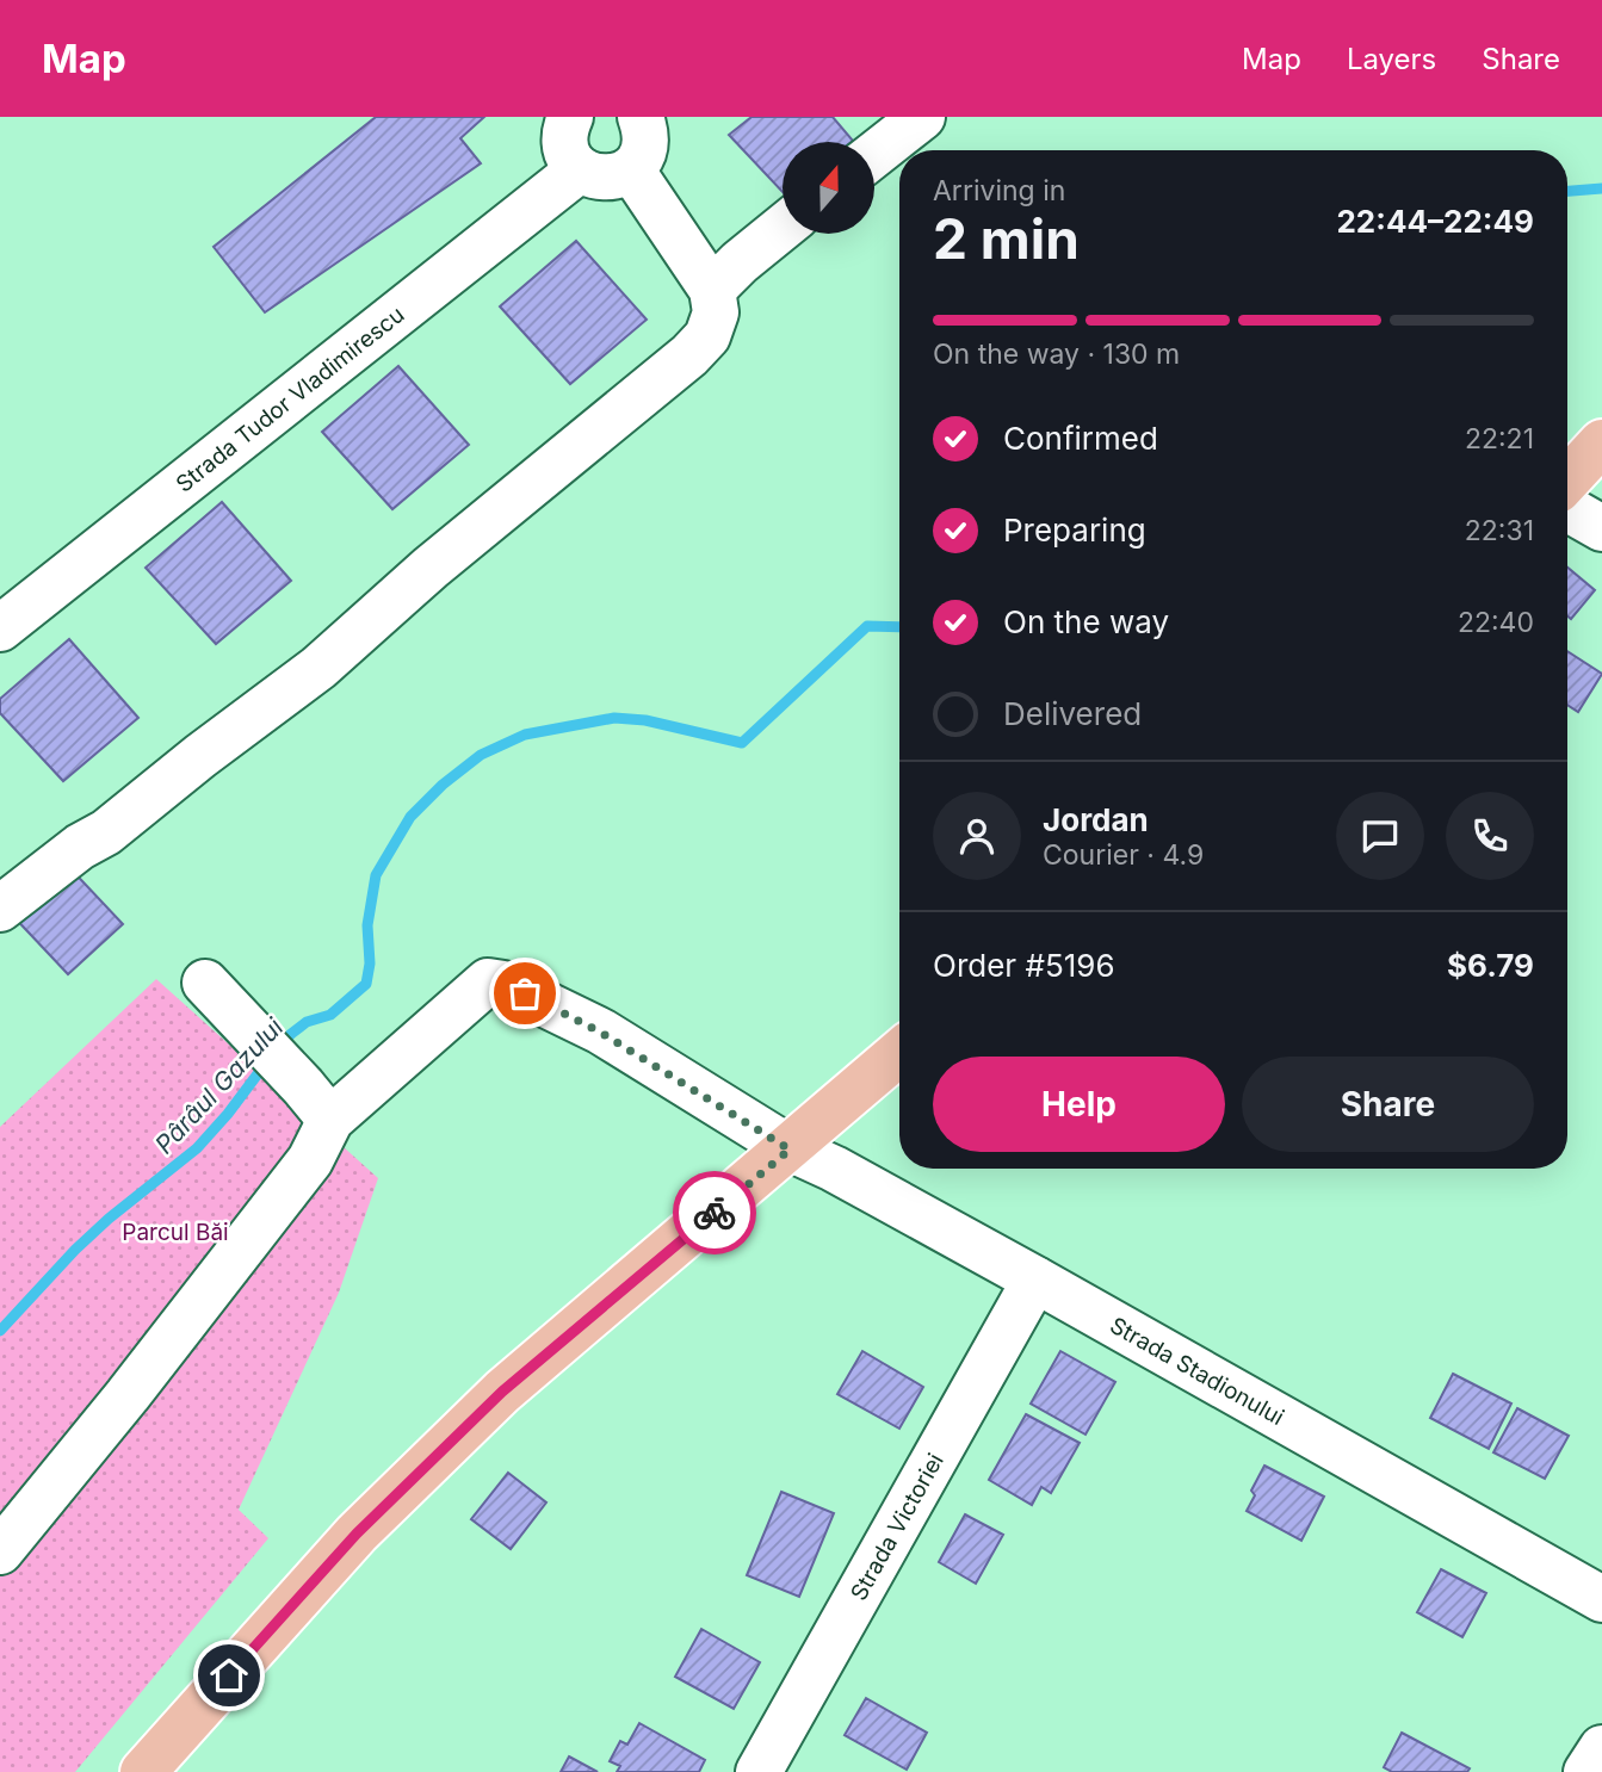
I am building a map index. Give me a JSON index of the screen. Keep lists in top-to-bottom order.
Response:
{
  "streets": {
    "street": ["Strada Tudor Vladimirescu", "Strada Stadionului", "Strada Victoriei"]
  },
  "crossings": [
    ["Strada Stadionului", "Strada Victoriei"]
  ],
  "water": ["Pârâul Gazului"],
  "parks": ["Parcul Băi"],
  "north": "top",
  "page": {
    "header": "Map",
    "nav": ["Map", "Layers", "Share"],
    "heading": ["2 min", "Arriving in", "22:44–22:49"],
    "panel": [
      "Jordan",
      "Courier · 4.9",
      "Order #5196",
      "$6.79"
    ],
    "bar": "On the way · 130 m",
    "list": [
      ["Confirmed", "22:21"],
      ["Preparing", "22:31"],
      ["On the way", "22:40"],
      "Delivered"
    ],
    "buttons": ["Help", "Share"]
  }
}
